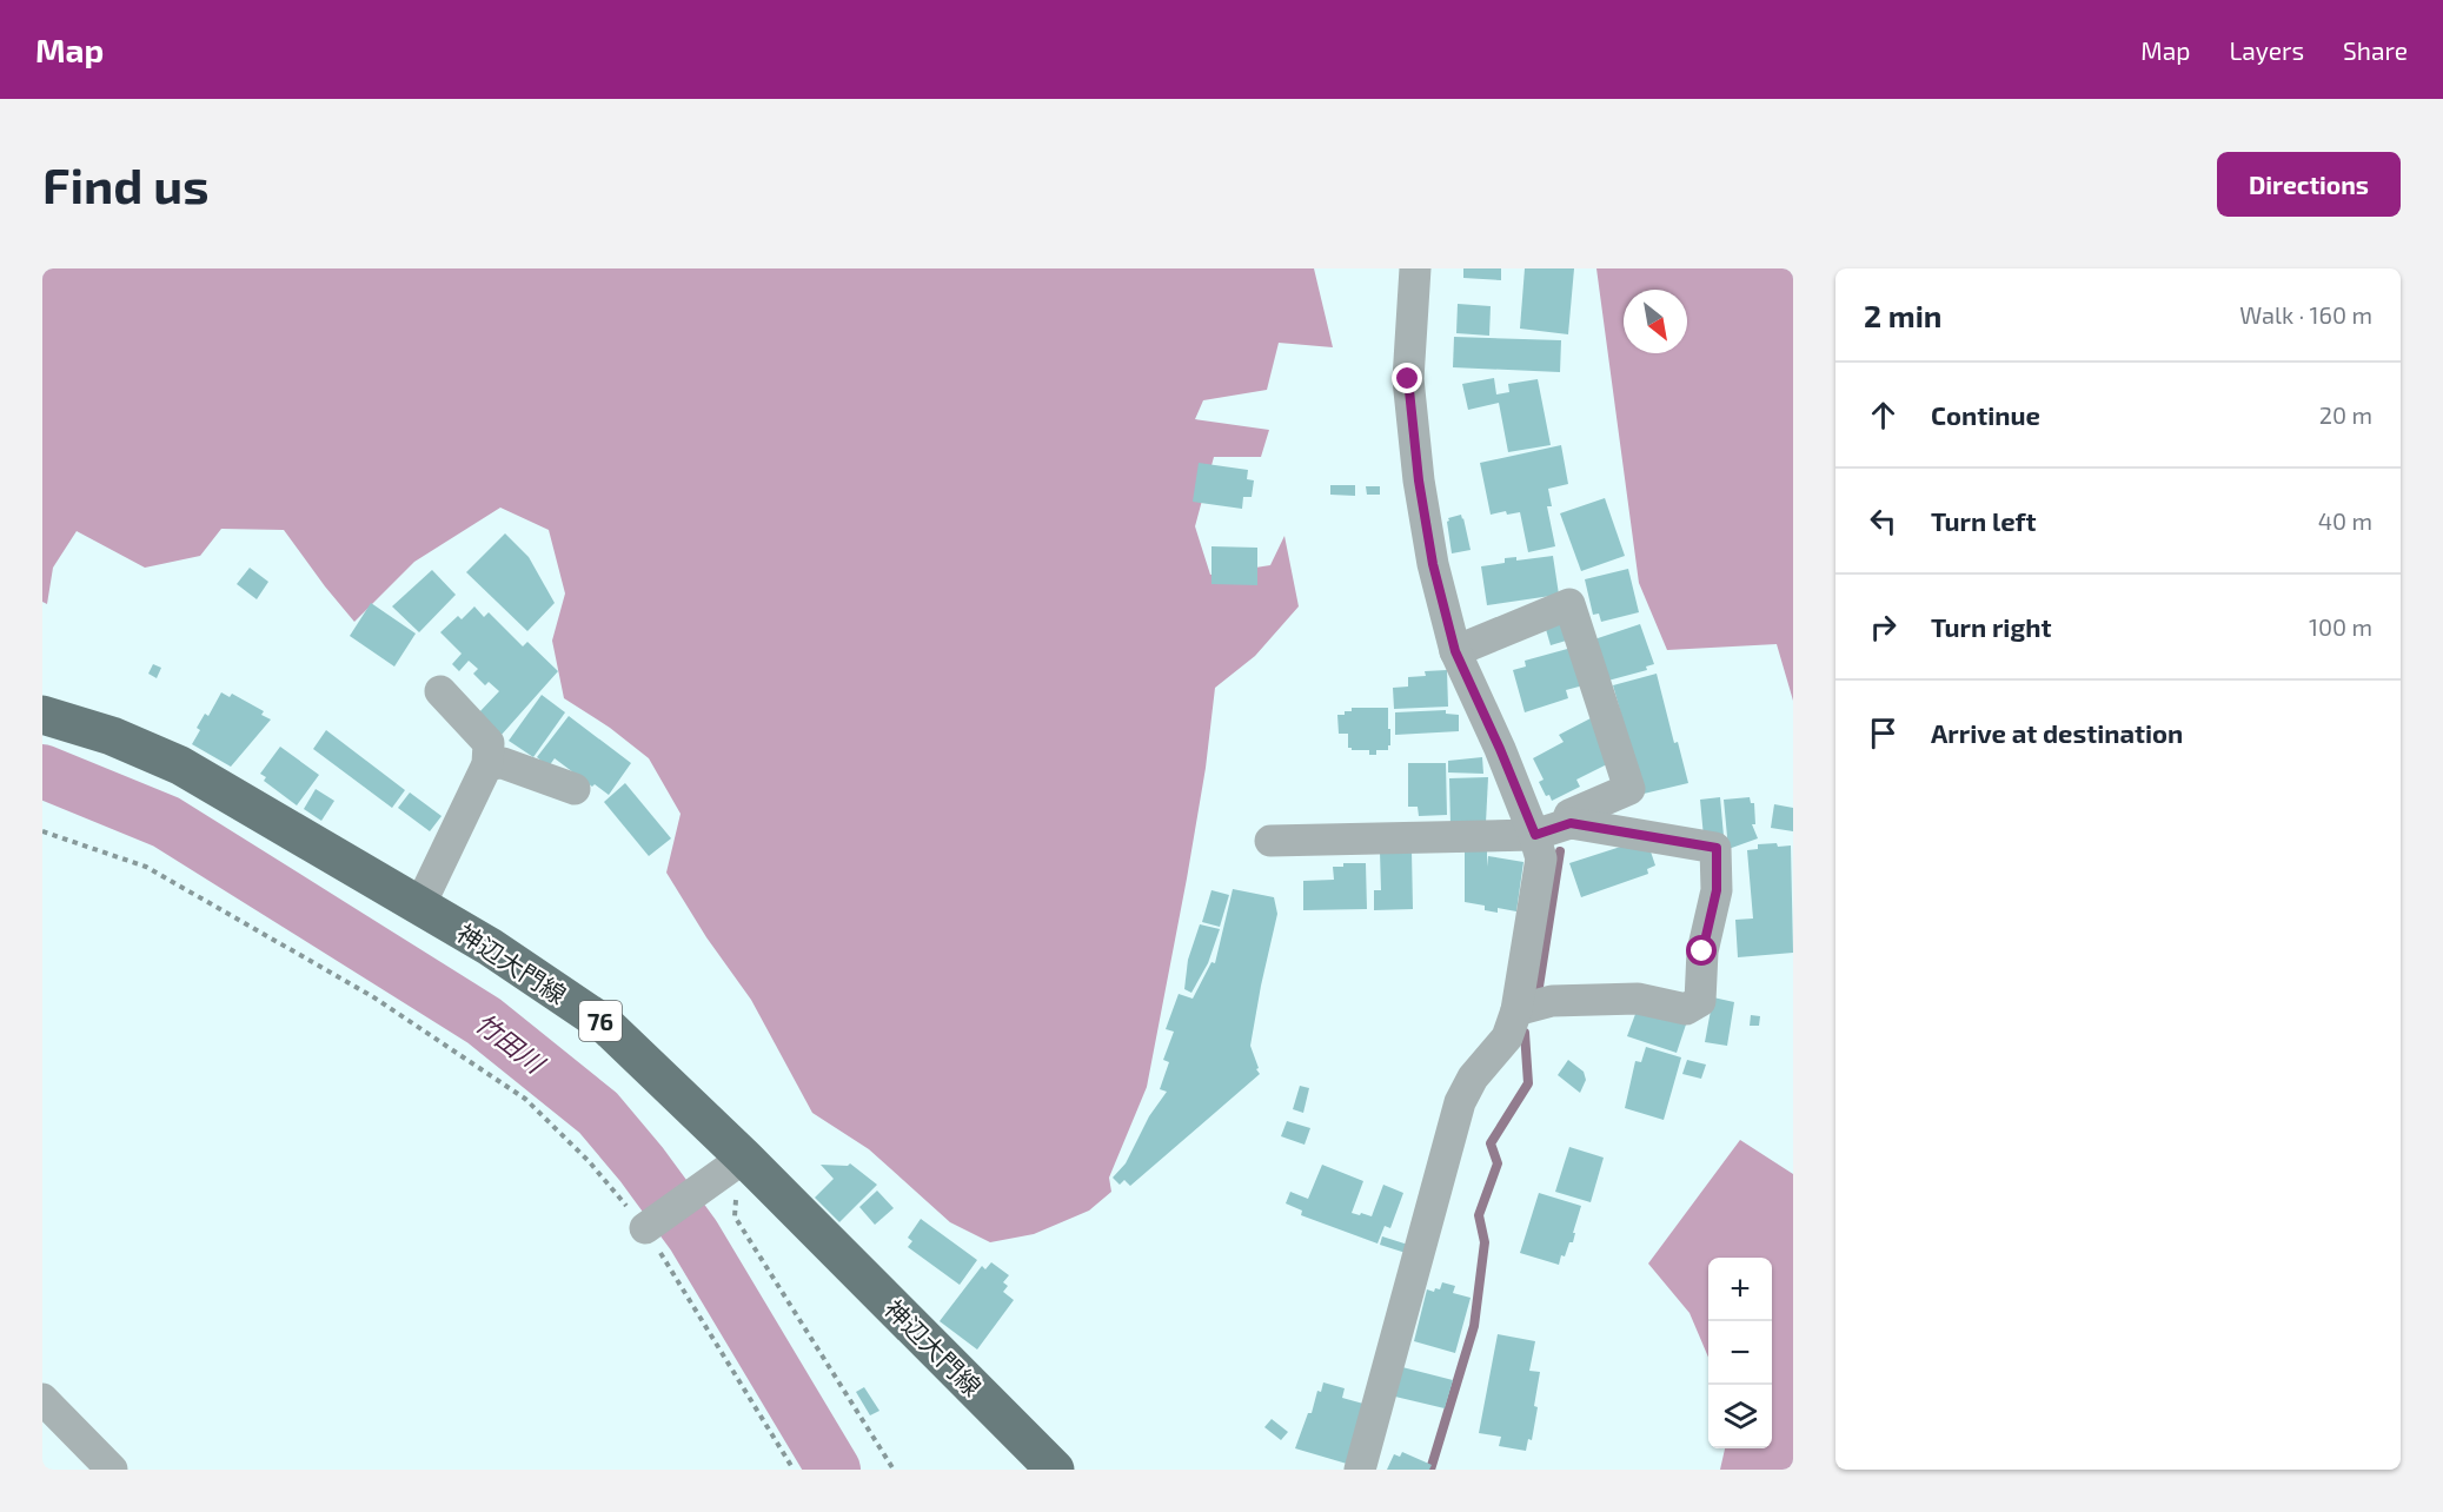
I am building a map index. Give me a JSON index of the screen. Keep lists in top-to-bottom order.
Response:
{
  "streets": {
    "main road": ["神辺大門線", "76"]
  },
  "water": ["竹田川"],
  "north": "bottom right",
  "page": {
    "header": "Map",
    "nav": ["Map", "Layers", "Share"],
    "buttons": "Directions",
    "title": "Find us",
    "heading": ["2 min", "Walk · 160 m"],
    "list": [
      ["Continue", "20 m"],
      ["Turn left", "40 m"],
      ["Turn right", "100 m"],
      "Arrive at destination"
    ],
    "map_buttons": ["+", "−"]
  }
}
